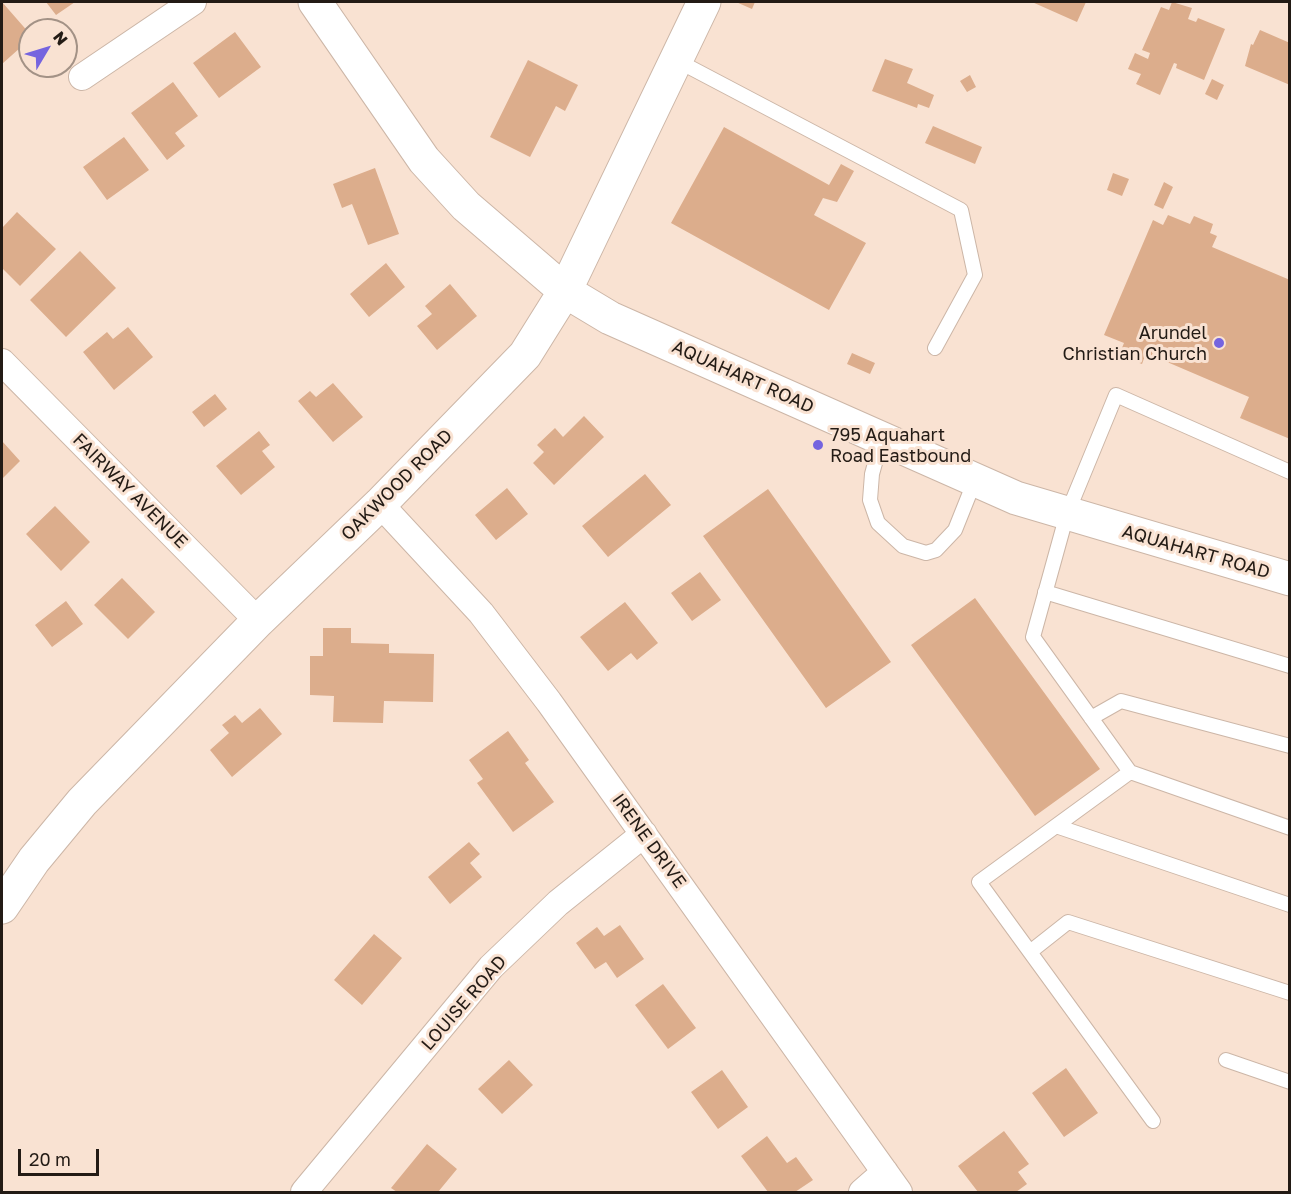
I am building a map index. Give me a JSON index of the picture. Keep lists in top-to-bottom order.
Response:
{
  "streets": {
    "street": [
      "AQUAHART ROAD",
      "OAKWOOD ROAD",
      "FAIRWAY AVENUE",
      "IRENE DRIVE",
      "LOUISE ROAD"
    ]
  },
  "crossings": [
    ["AQUAHART ROAD", "OAKWOOD ROAD"],
    ["OAKWOOD ROAD", "FAIRWAY AVENUE"],
    ["OAKWOOD ROAD", "IRENE DRIVE"],
    ["IRENE DRIVE", "LOUISE ROAD"]
  ],
  "places": ["Arundel Christian Church", "795 Aquahart Road Eastbound"],
  "scale_bar": "20 m",
  "north": "top right"
}
